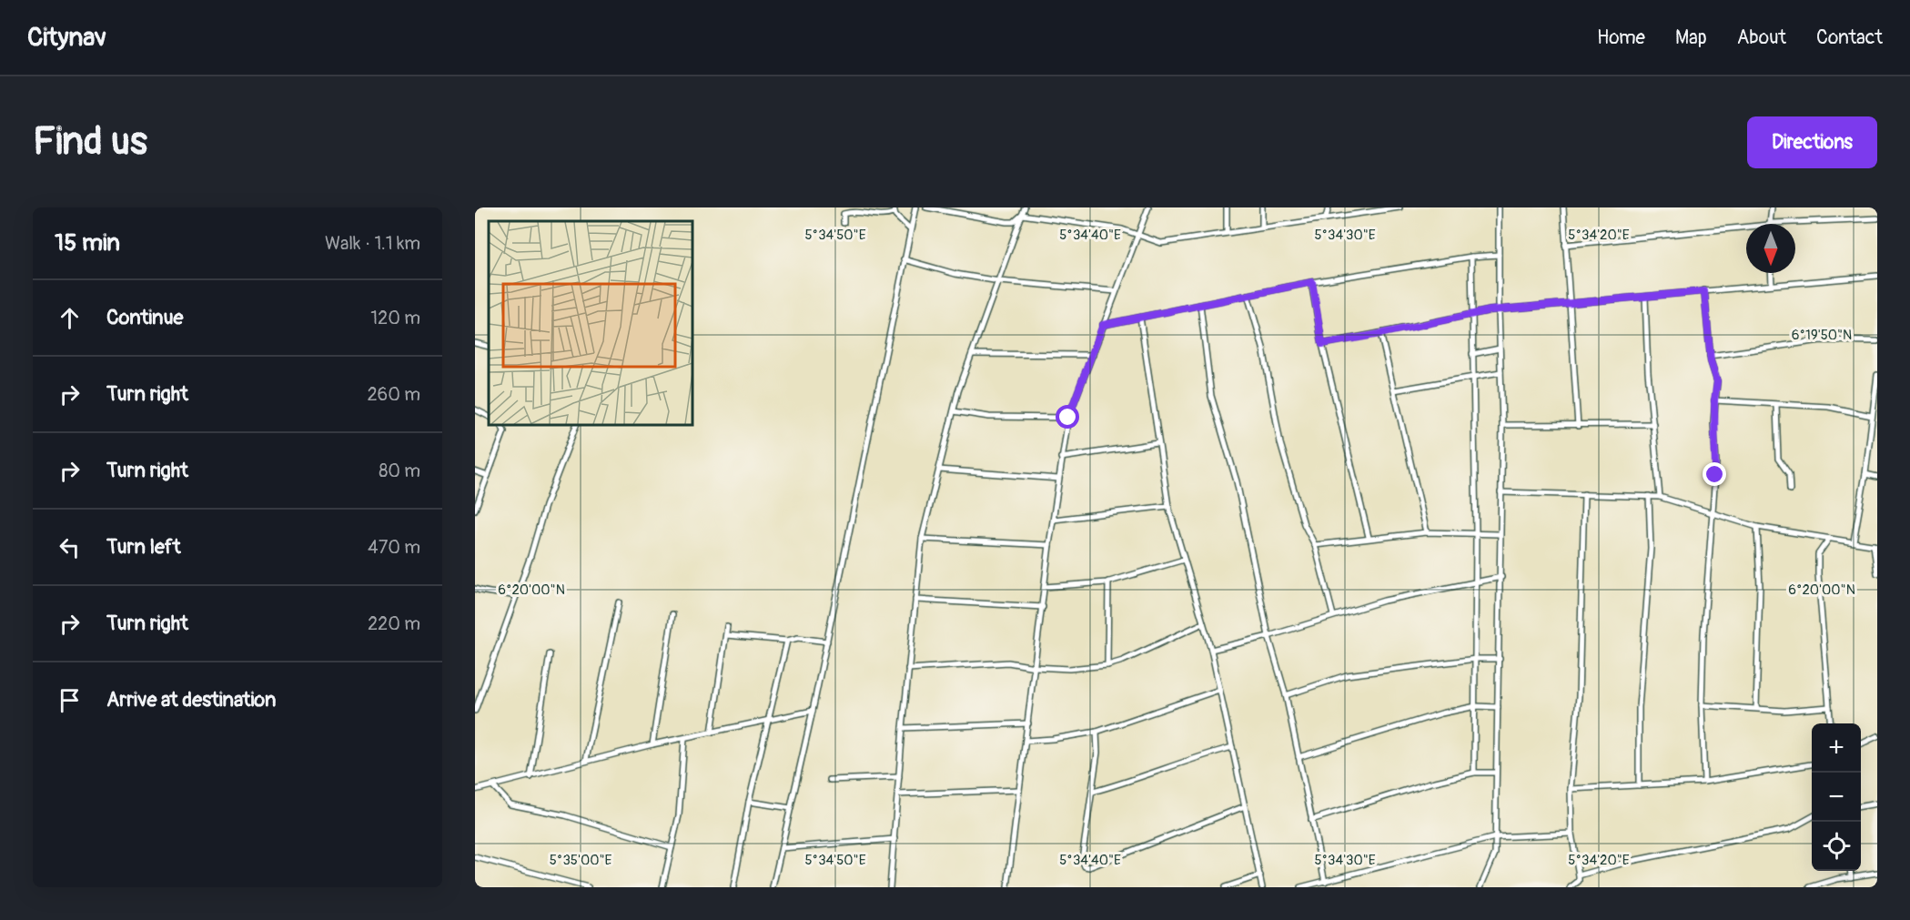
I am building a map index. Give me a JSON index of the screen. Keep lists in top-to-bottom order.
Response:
{
  "north": "bottom",
  "page": {
    "header": "Citynav",
    "nav": [
      "Home",
      "Map",
      "About",
      "Contact"
    ],
    "buttons": "Directions",
    "title": "Find us",
    "heading": ["15 min", "Walk · 1.1 km"],
    "list": [
      ["Continue", "120 m"],
      ["Turn right", "260 m"],
      ["Turn right", "80 m"],
      ["Turn left", "470 m"],
      ["Turn right", "220 m"],
      "Arrive at destination"
    ],
    "map_buttons": ["+", "−"]
  },
  "coordinates": [
    "5°34'50\"E",
    "5°34'40\"E",
    "5°34'30\"E",
    "5°34'20\"E",
    "6°19'50\"N",
    "6°20'00\"N",
    "5°35'00\"E"
  ]
}
